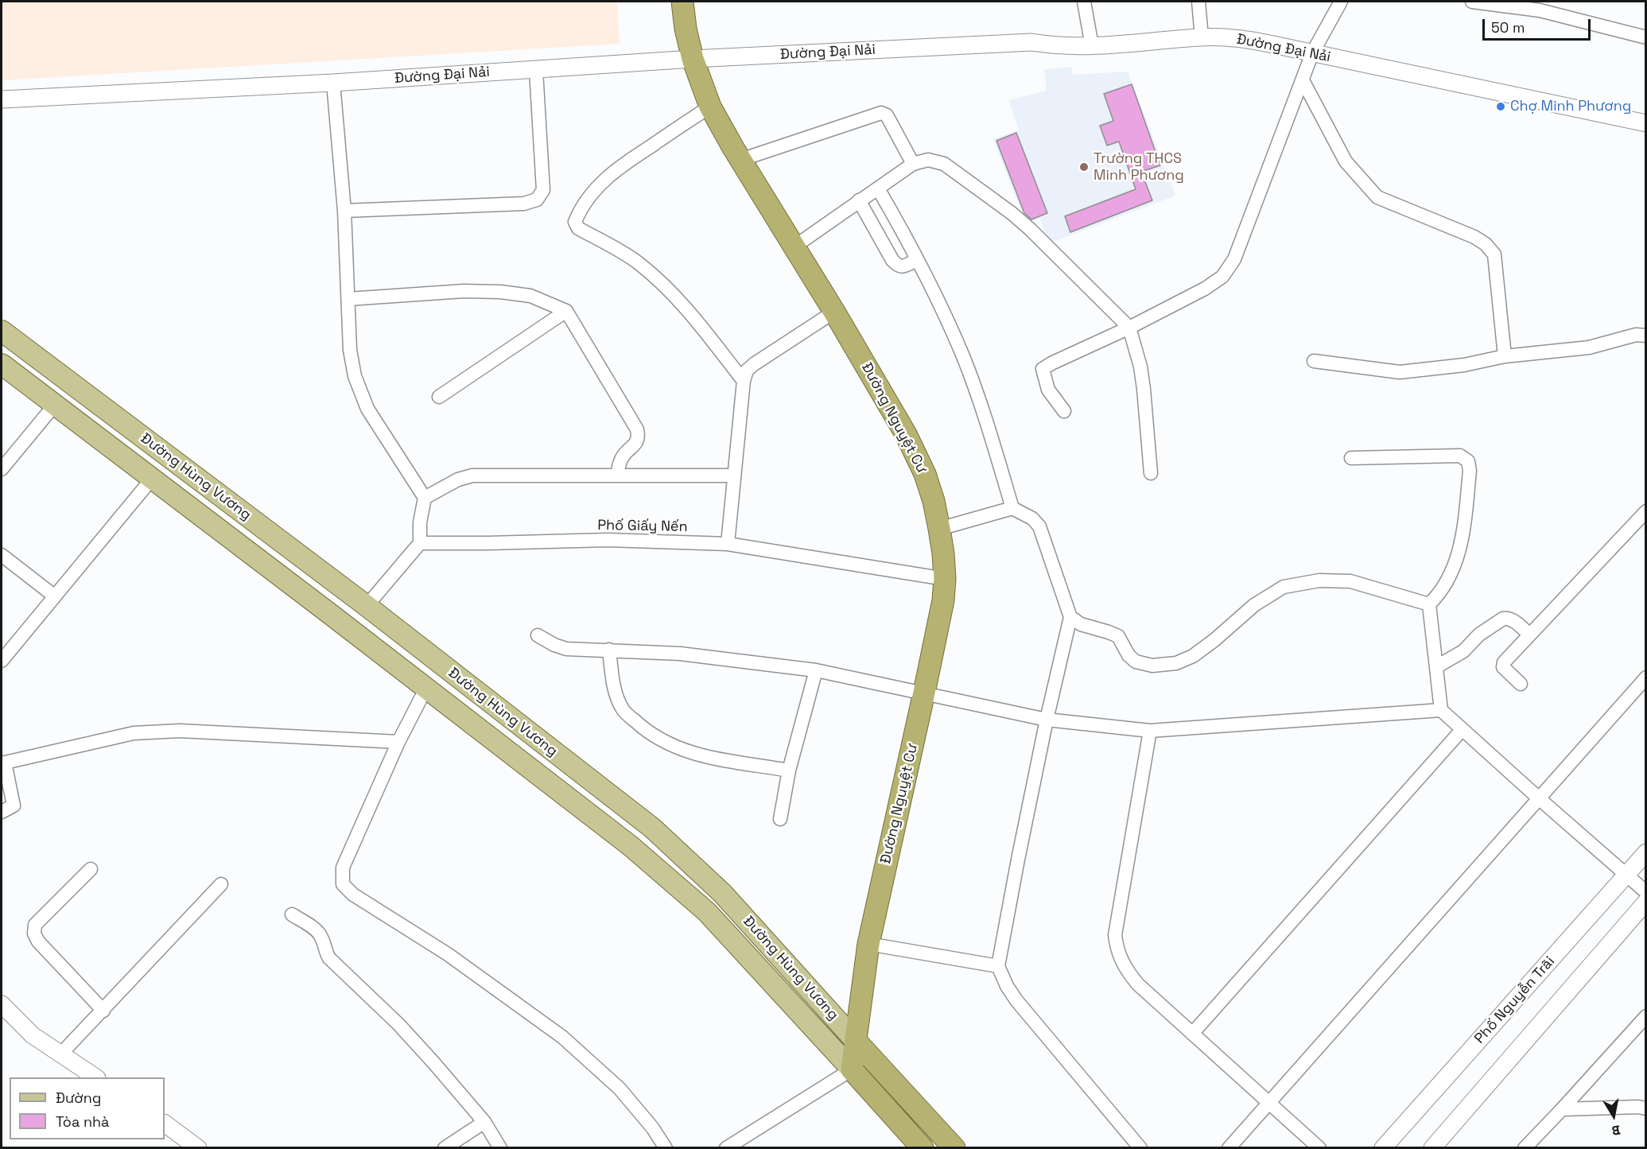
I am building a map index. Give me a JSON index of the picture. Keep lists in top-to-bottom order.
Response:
{
  "streets": {
    "highway": ["Đường Nguyệt Cư", "Đường Hùng Vương"],
    "street": ["Đường Đại Nải", "Phố Giấy Nến", "Phố Nguyễn Trãi"]
  },
  "crossings": [
    ["Đường Đại Nải", "Đường Nguyệt Cư"],
    ["Đường Nguyệt Cư", "Đường Hùng Vương"],
    ["Đường Nguyệt Cư", "Phố Giấy Nến"]
  ],
  "places": ["Chợ Minh Phương", "Trường THCS Minh Phương"],
  "legend": ["Đường", "Tòa nhà"],
  "scale_bar": "50 m",
  "north": "bottom"
}
